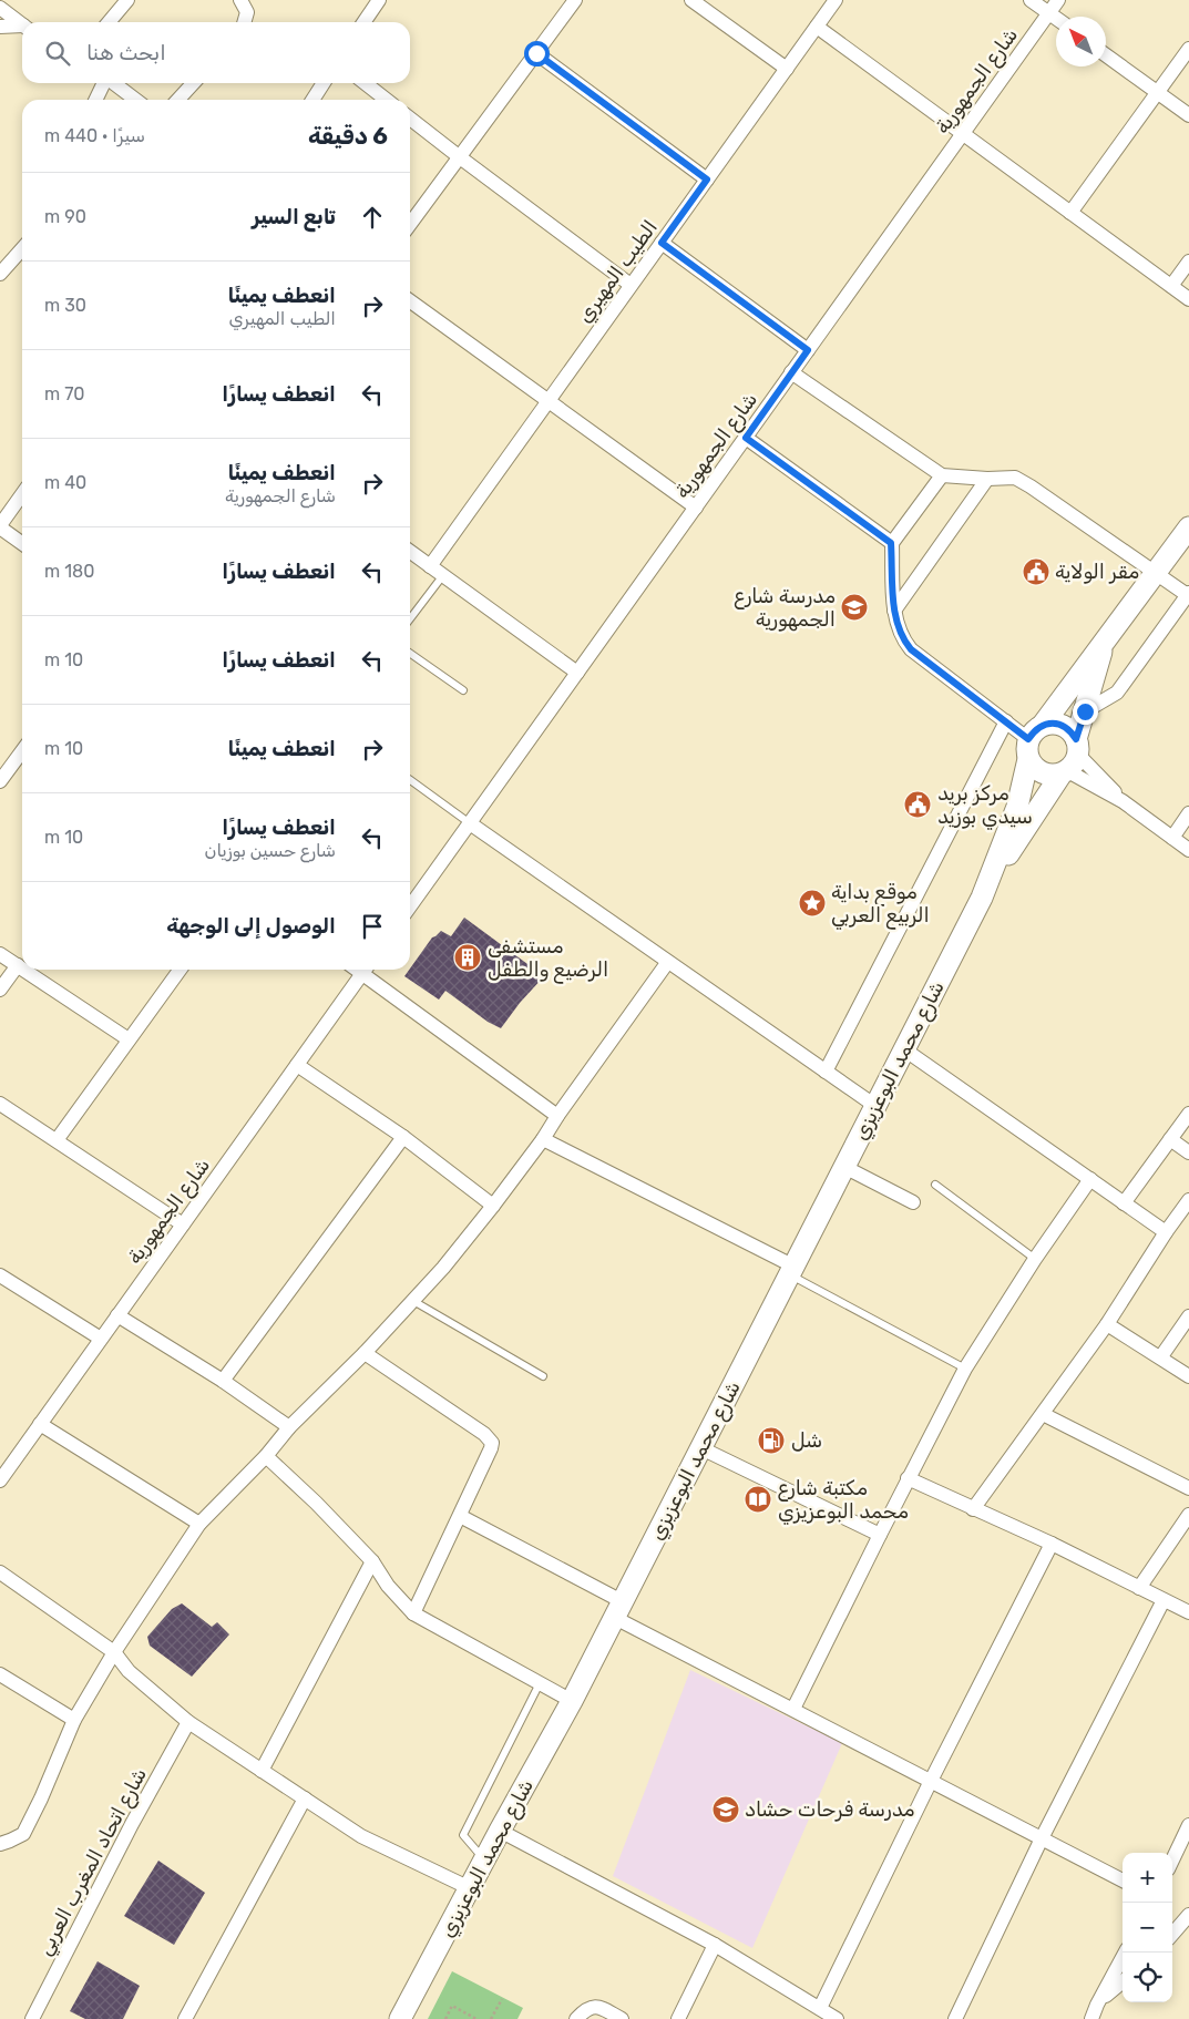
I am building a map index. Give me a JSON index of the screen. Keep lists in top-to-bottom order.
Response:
{
  "streets": {
    "main road": ["شارع محمد البوعزيزي"],
    "street": ["شارع الجمهورية", "الطيب المهيري", "شارع اتحاد المغرب العربي"]
  },
  "places": {
    "public building": ["مقر الولاية", "مركز بريد سيدي بوزيد"],
    "school or university": ["مدرسة شارع الجمهورية", "مدرسة فرحات حشاد"],
    "place": ["موقع بداية الربيع العربي"],
    "building": ["مستشفى الرضيع والطفل"],
    "fuel station": ["شل"],
    "library": ["مكتبة شارع محمد البوعزيزي"]
  },
  "north": "top left",
  "page": {
    "search": "ابحث هنا",
    "heading": ["6 دقيقة", "سيرًا · 440 m"],
    "list": [
      ["تابع السير", "90 m"],
      ["انعطف يمينًا", "الطيب المهيري", "30 m"],
      ["انعطف يسارًا", "70 m"],
      ["انعطف يمينًا", "شارع الجمهورية", "40 m"],
      ["انعطف يسارًا", "180 m"],
      ["انعطف يسارًا", "10 m"],
      ["انعطف يمينًا", "10 m"],
      ["انعطف يسارًا", "شارع حسين بوزيان", "10 m"],
      "الوصول إلى الوجهة"
    ],
    "map_buttons": ["+", "−"]
  }
}
